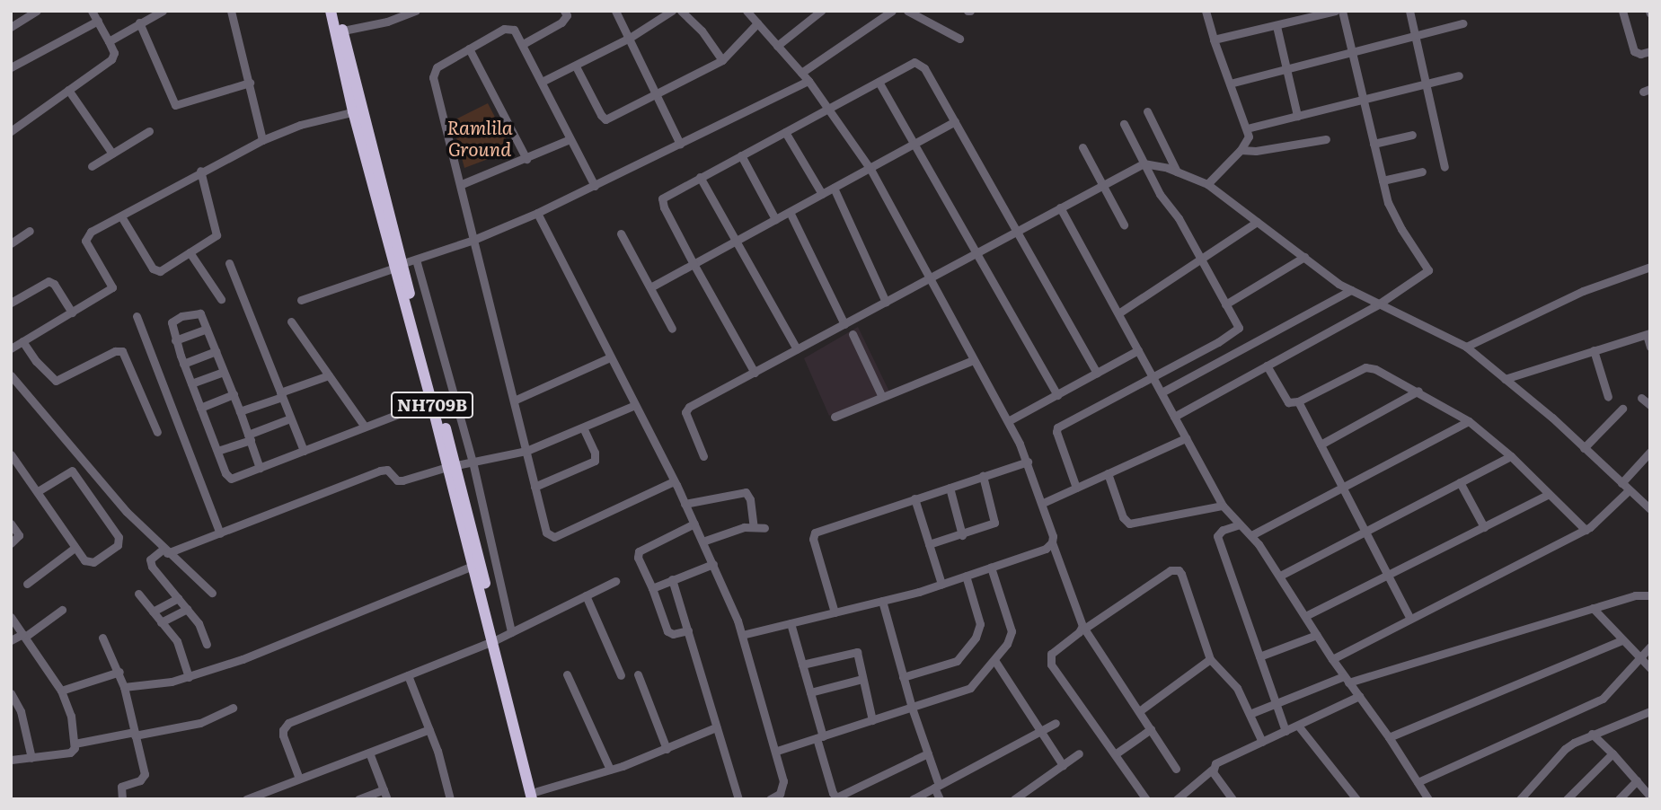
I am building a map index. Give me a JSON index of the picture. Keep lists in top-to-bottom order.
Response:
{
  "streets": {
    "highway": ["NH709B"]
  },
  "parks": ["Ramlila Ground"]
}
